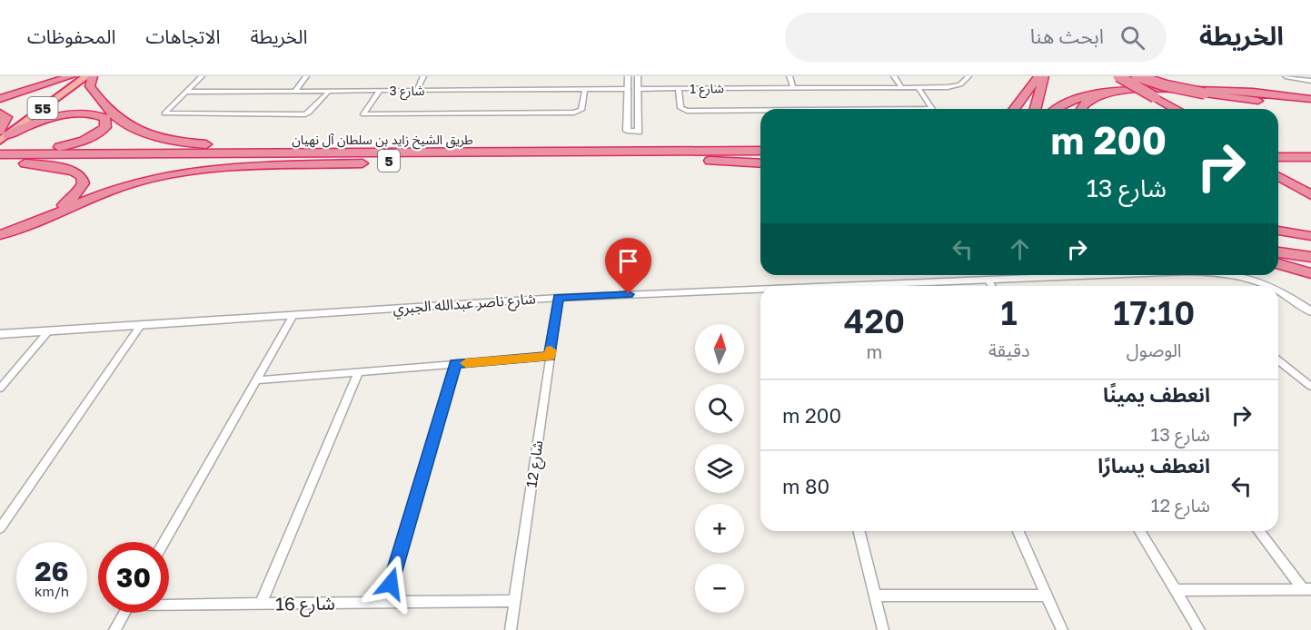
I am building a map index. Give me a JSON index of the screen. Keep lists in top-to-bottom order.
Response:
{
  "streets": {
    "highway": ["55", "طريق الشيخ زايد بن سلطان آل نهيان", "5"],
    "street": [
      "شارع 1",
      "شارع 3",
      "شارع ناصر عبدالله الجبري",
      "شارع 12",
      "شارع 16"
    ]
  },
  "crossings": [
    ["شارع ناصر عبدالله الجبري", "شارع 12"],
    ["شارع 12", "شارع 16"]
  ],
  "north": "top",
  "page": {
    "header": "الخريطة",
    "search": "ابحث هنا",
    "nav": ["الخريطة", "الاتجاهات", "المحفوظات"],
    "turn": ["200 m", "شارع 13"],
    "eta": [
      "17:10",
      "الوصول",
      "1",
      "دقيقة",
      "420",
      "m"
    ],
    "map_buttons": ["+", "−"],
    "list": [
      {
        "name": "انعطف يمينًا",
        "note": "شارع 13",
        "value": "200 m"
      },
      {
        "name": "انعطف يسارًا",
        "note": "شارع 12",
        "value": "80 m"
      }
    ],
    "speed": "26 km/h",
    "limit": "30"
  }
}
